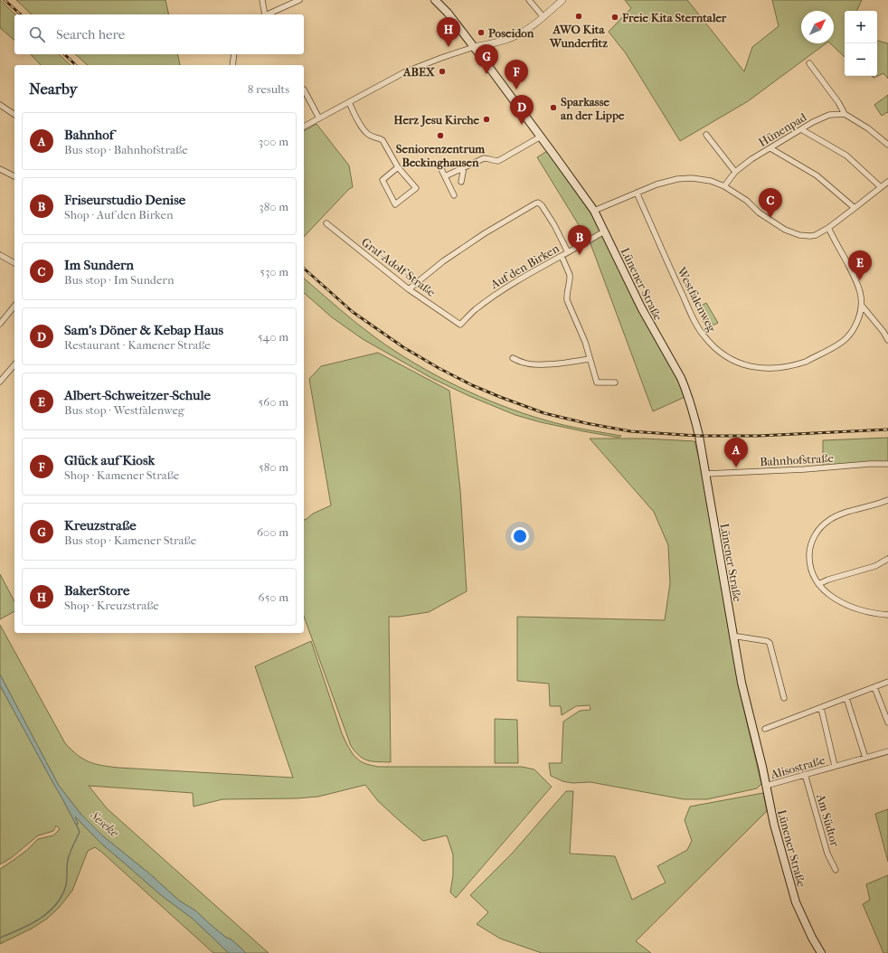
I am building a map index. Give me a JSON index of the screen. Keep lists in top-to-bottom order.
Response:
{
  "streets": {
    "main road": ["Lünener Straße"],
    "street": [
      "Hünenpad",
      "Auf den Birken",
      "Graf-Adolf-Straße",
      "Westfalenweg",
      "Bahnhofstraße",
      "Alisostraße",
      "Am Südtor"
    ]
  },
  "crossings": [
    ["Auf den Birken", "Graf-Adolf-Straße"],
    ["Auf den Birken", "Lünener Straße"],
    ["Lünener Straße", "Bahnhofstraße"],
    ["Lünener Straße", "Alisostraße"],
    ["Alisostraße", "Am Südtor"]
  ],
  "water": ["Seseke"],
  "places": [
    "AWO Kita Wunderfitz",
    "Freie Kita Sterntaler",
    "Poseidon",
    "ABEX",
    "Sparkasse an der Lippe",
    "Herz Jesu Kirche",
    "Seniorenzentrum Beckinghausen"
  ],
  "north": "top right",
  "page": {
    "map_buttons": ["+", "−"],
    "search": "Search here",
    "pins": [
      "H",
      "G",
      "F",
      "D",
      "C",
      "B",
      "E",
      "A"
    ],
    "heading": ["Nearby", "8 results"],
    "list": [
      {
        "mark": "A",
        "name": "Bahnhof",
        "note": "Bus stop · Bahnhofstraße",
        "value": "300 m"
      },
      {
        "mark": "B",
        "name": "Friseurstudio Denise",
        "note": "Shop · Auf den Birken",
        "value": "380 m"
      },
      {
        "mark": "C",
        "name": "Im Sundern",
        "note": "Bus stop · Im Sundern",
        "value": "530 m"
      },
      {
        "mark": "D",
        "name": "Sam's Döner & Kebap Haus",
        "note": "Restaurant · Kamener Straße",
        "value": "540 m"
      },
      {
        "mark": "E",
        "name": "Albert-Schweitzer-Schule",
        "note": "Bus stop · Westfalenweg",
        "value": "560 m"
      },
      {
        "mark": "F",
        "name": "Glück auf Kiosk",
        "note": "Shop · Kamener Straße",
        "value": "580 m"
      },
      {
        "mark": "G",
        "name": "Kreuzstraße",
        "note": "Bus stop · Kamener Straße",
        "value": "600 m"
      },
      {
        "mark": "H",
        "name": "BakerStore",
        "note": "Shop · Kreuzstraße",
        "value": "650 m"
      }
    ]
  }
}
